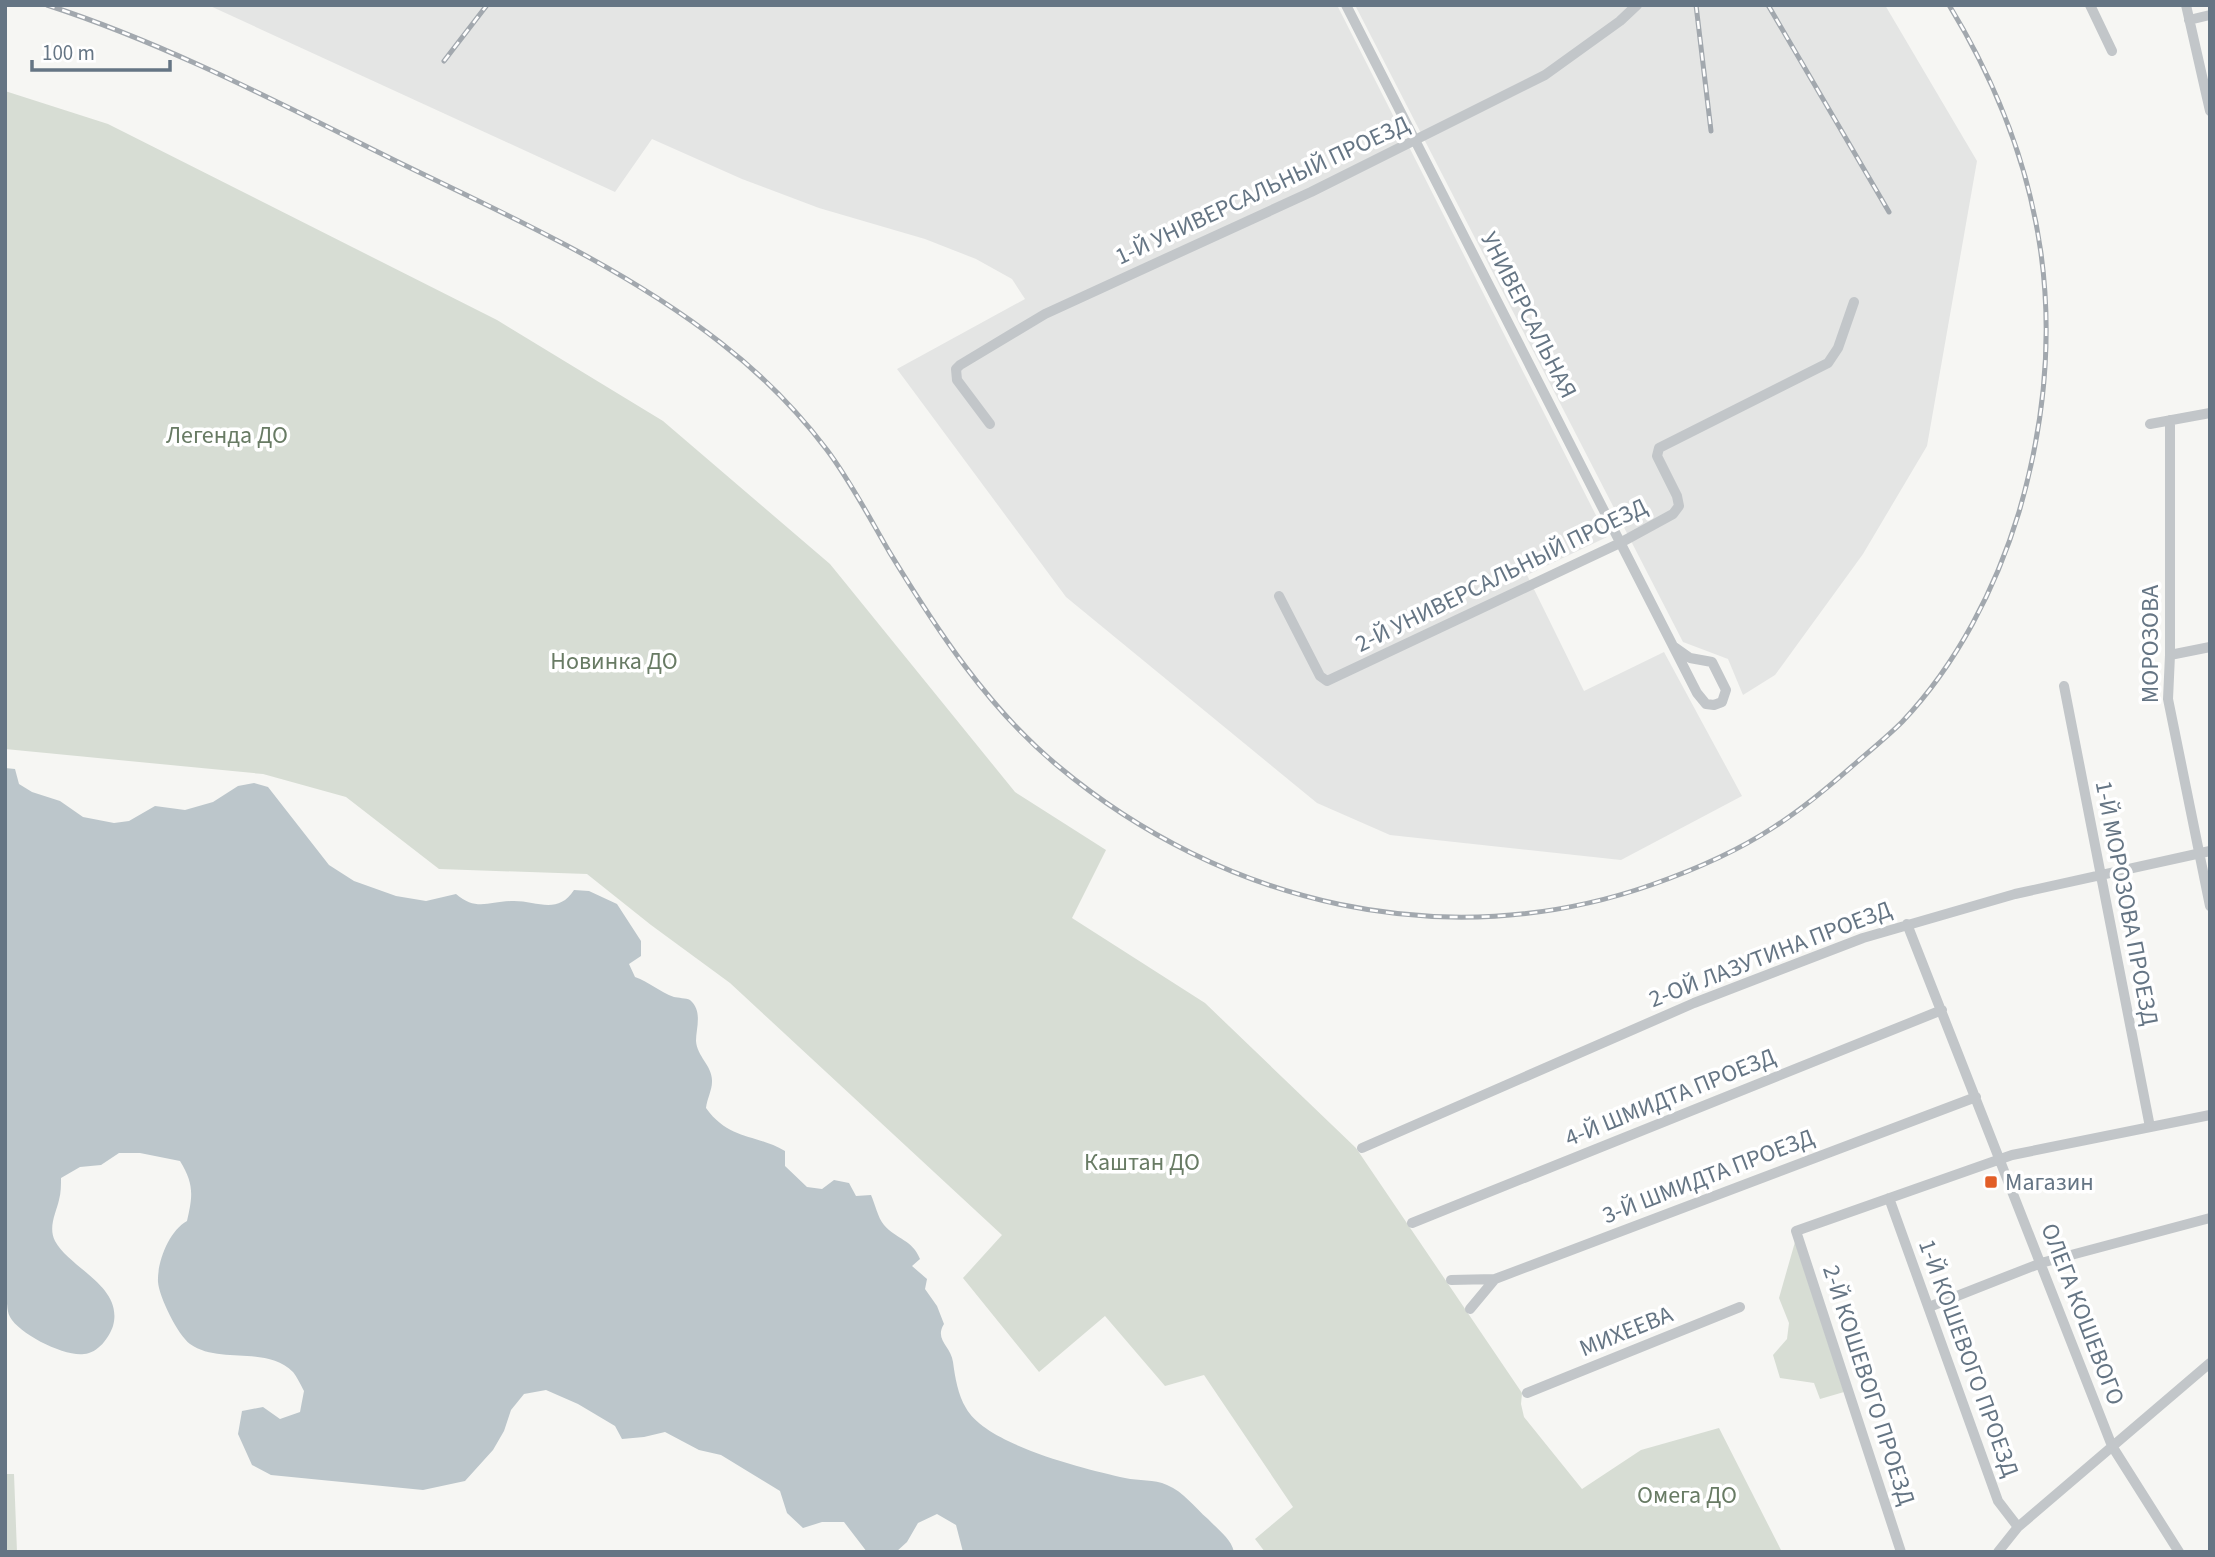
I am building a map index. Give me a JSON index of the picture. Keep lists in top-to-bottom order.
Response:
{
  "streets": {
    "street": [
      "1-Й УНИВЕРСАЛЬНЫЙ ПРОЕЗД",
      "УНИВЕРСАЛЬНАЯ",
      "2-Й УНИВЕРСАЛЬНЫЙ ПРОЕЗД",
      "МОРОЗОВА",
      "1-Й МОРОЗОВА ПРОЕЗД",
      "2-ОЙ ЛАЗУТИНА ПРОЕЗД",
      "4-Й ШМИДТА ПРОЕЗД",
      "3-Й ШМИДТА ПРОЕЗД",
      "ОЛЕГА КОШЕВОГО",
      "МИХЕЕВА",
      "1-Й КОШЕВОГО ПРОЕЗД",
      "2-Й КОШЕВОГО ПРОЕЗД"
    ]
  },
  "crossings": [
    ["1-Й УНИВЕРСАЛЬНЫЙ ПРОЕЗД", "УНИВЕРСАЛЬНАЯ"],
    ["УНИВЕРСАЛЬНАЯ", "2-Й УНИВЕРСАЛЬНЫЙ ПРОЕЗД"],
    ["МОРОЗОВА", "2-ОЙ ЛАЗУТИНА ПРОЕЗД"],
    ["1-Й МОРОЗОВА ПРОЕЗД", "2-ОЙ ЛАЗУТИНА ПРОЕЗД"],
    ["2-ОЙ ЛАЗУТИНА ПРОЕЗД", "ОЛЕГА КОШЕВОГО"],
    ["4-Й ШМИДТА ПРОЕЗД", "ОЛЕГА КОШЕВОГО"],
    ["3-Й ШМИДТА ПРОЕЗД", "ОЛЕГА КОШЕВОГО"],
    ["1-Й КОШЕВОГО ПРОЕЗД", "2-Й КОШЕВОГО ПРОЕЗД"]
  ],
  "parks": [
    "Легенда ДО",
    "Новинка ДО",
    "Каштан ДО",
    "Омега ДО"
  ],
  "places": {
    "transit": ["Магазин"]
  },
  "scale_bar": "100 m"
}
